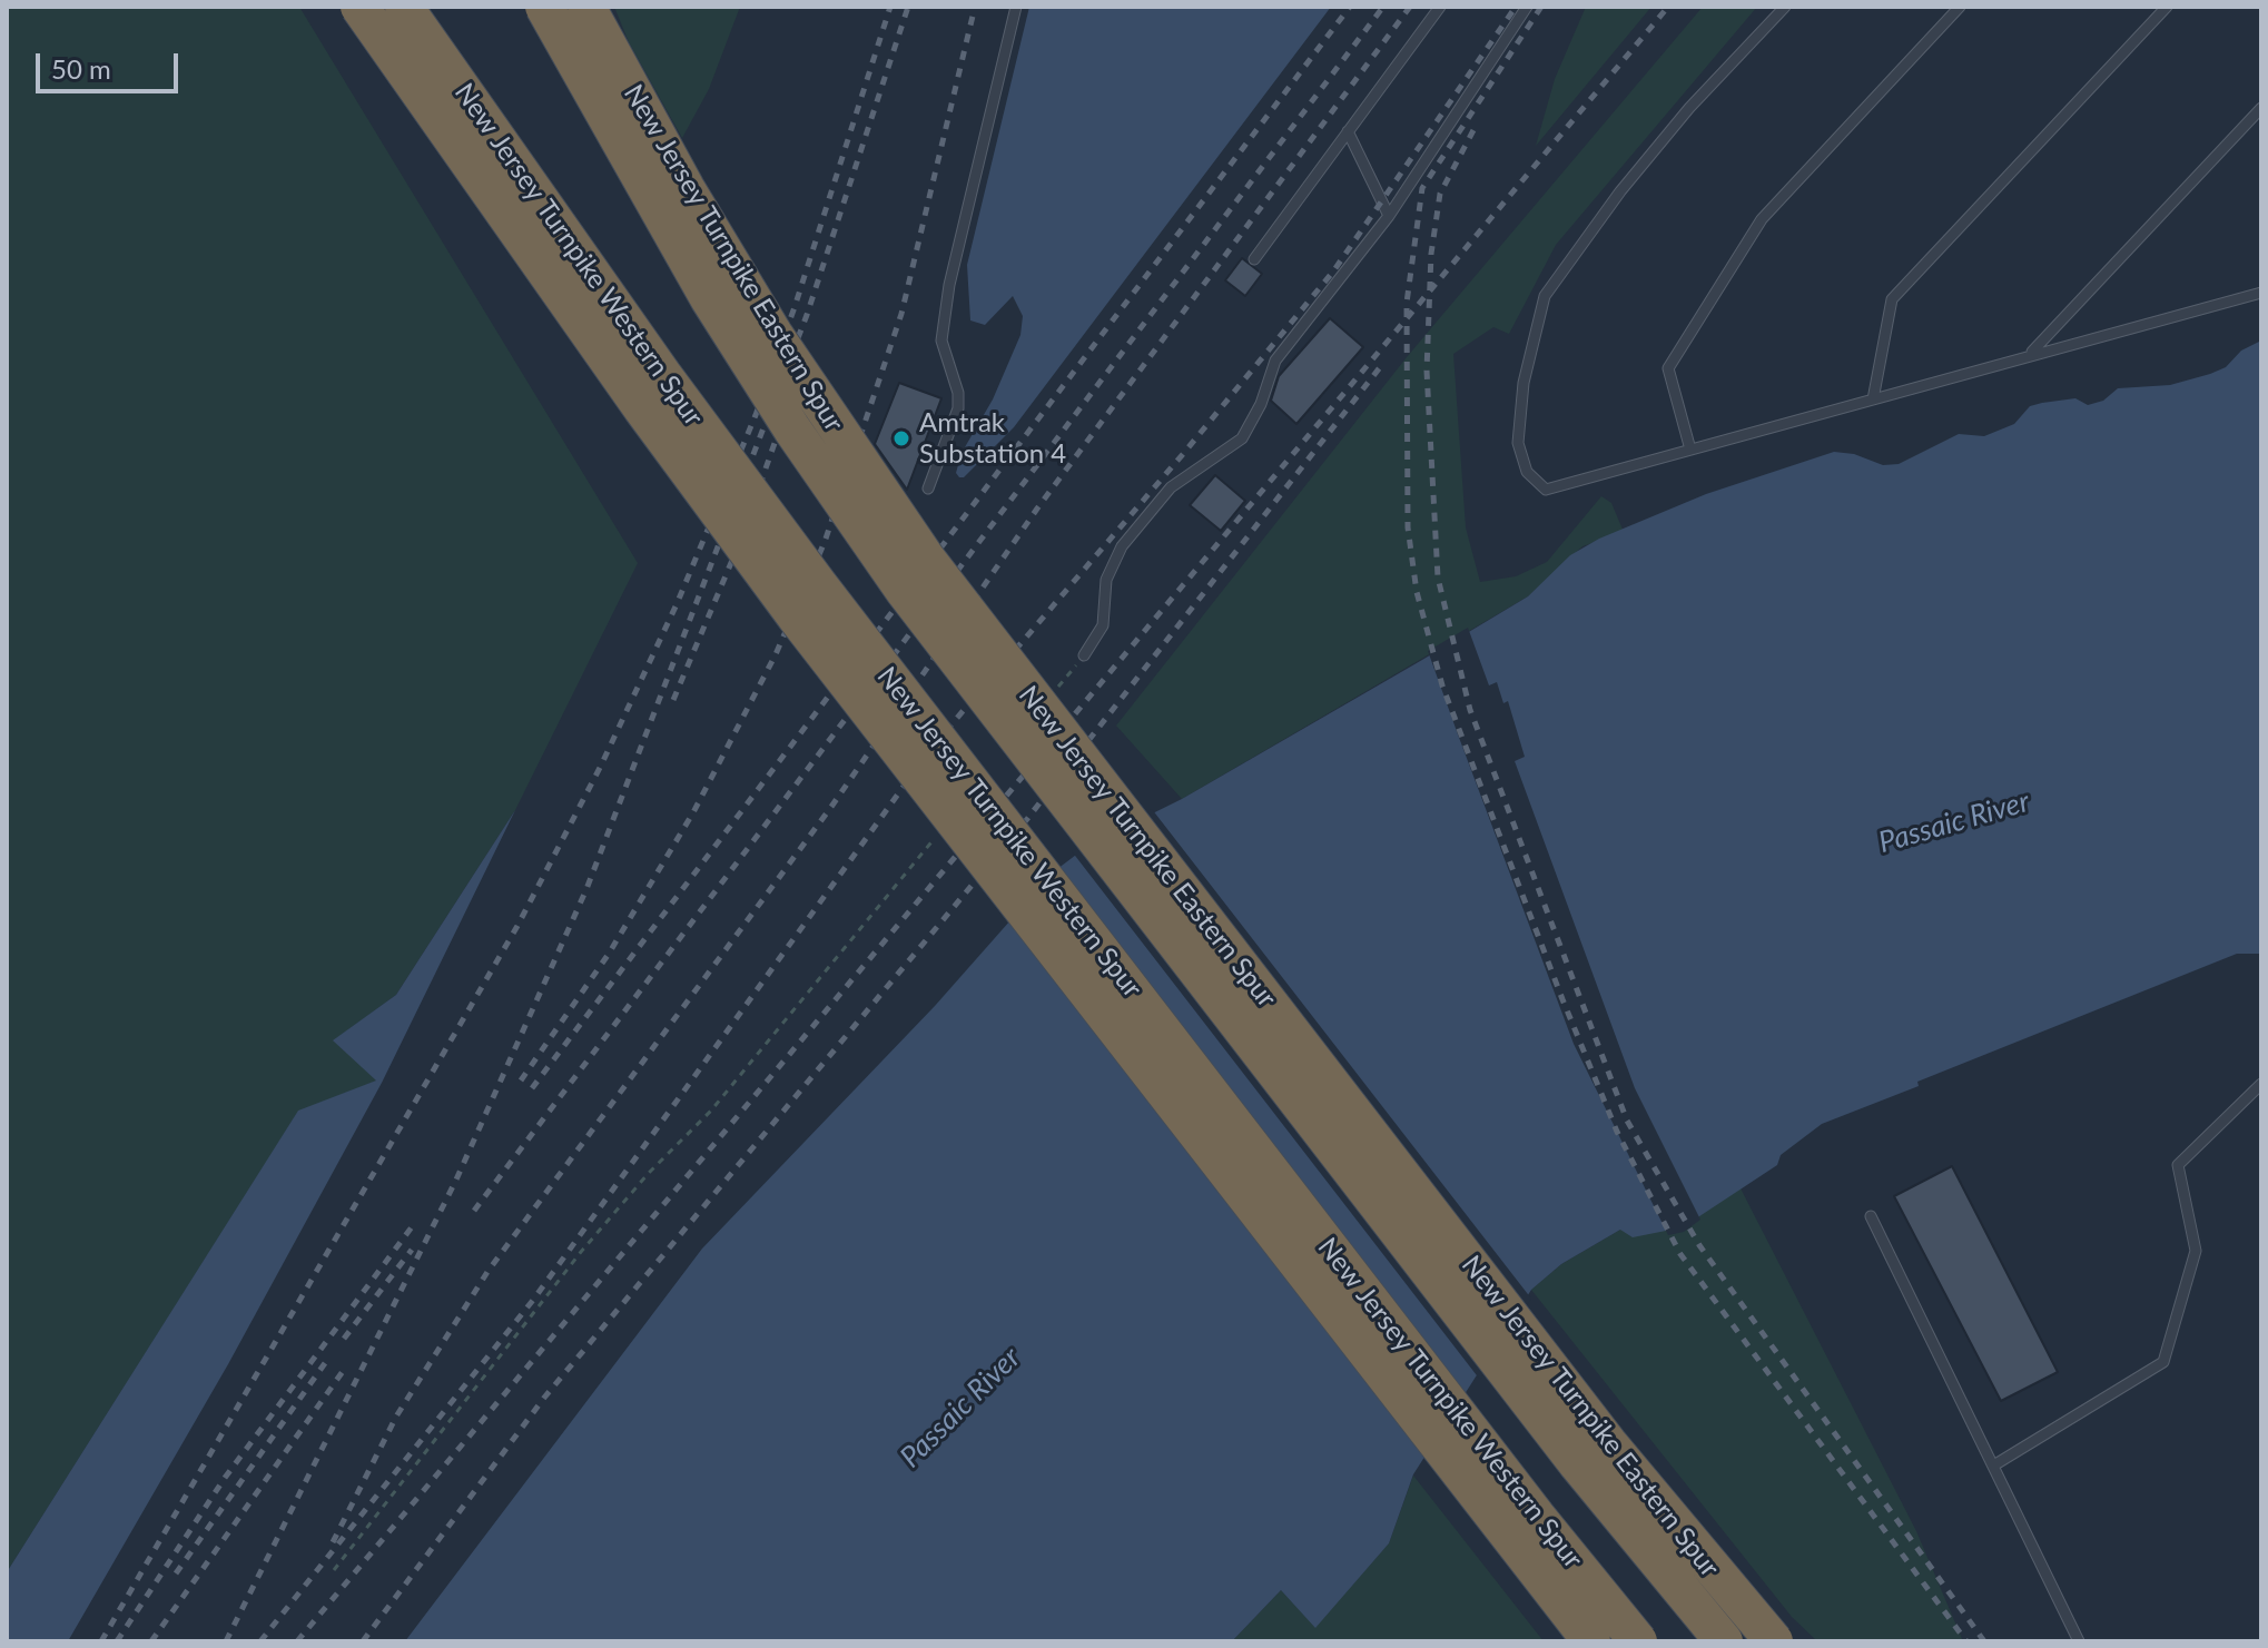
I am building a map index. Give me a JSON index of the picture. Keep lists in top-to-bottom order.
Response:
{
  "streets": {
    "highway": ["New Jersey Turnpike Western Spur", "New Jersey Turnpike Eastern Spur"]
  },
  "water": ["Passaic River"],
  "places": ["Amtrak Substation 4"],
  "scale_bar": "50 m"
}
